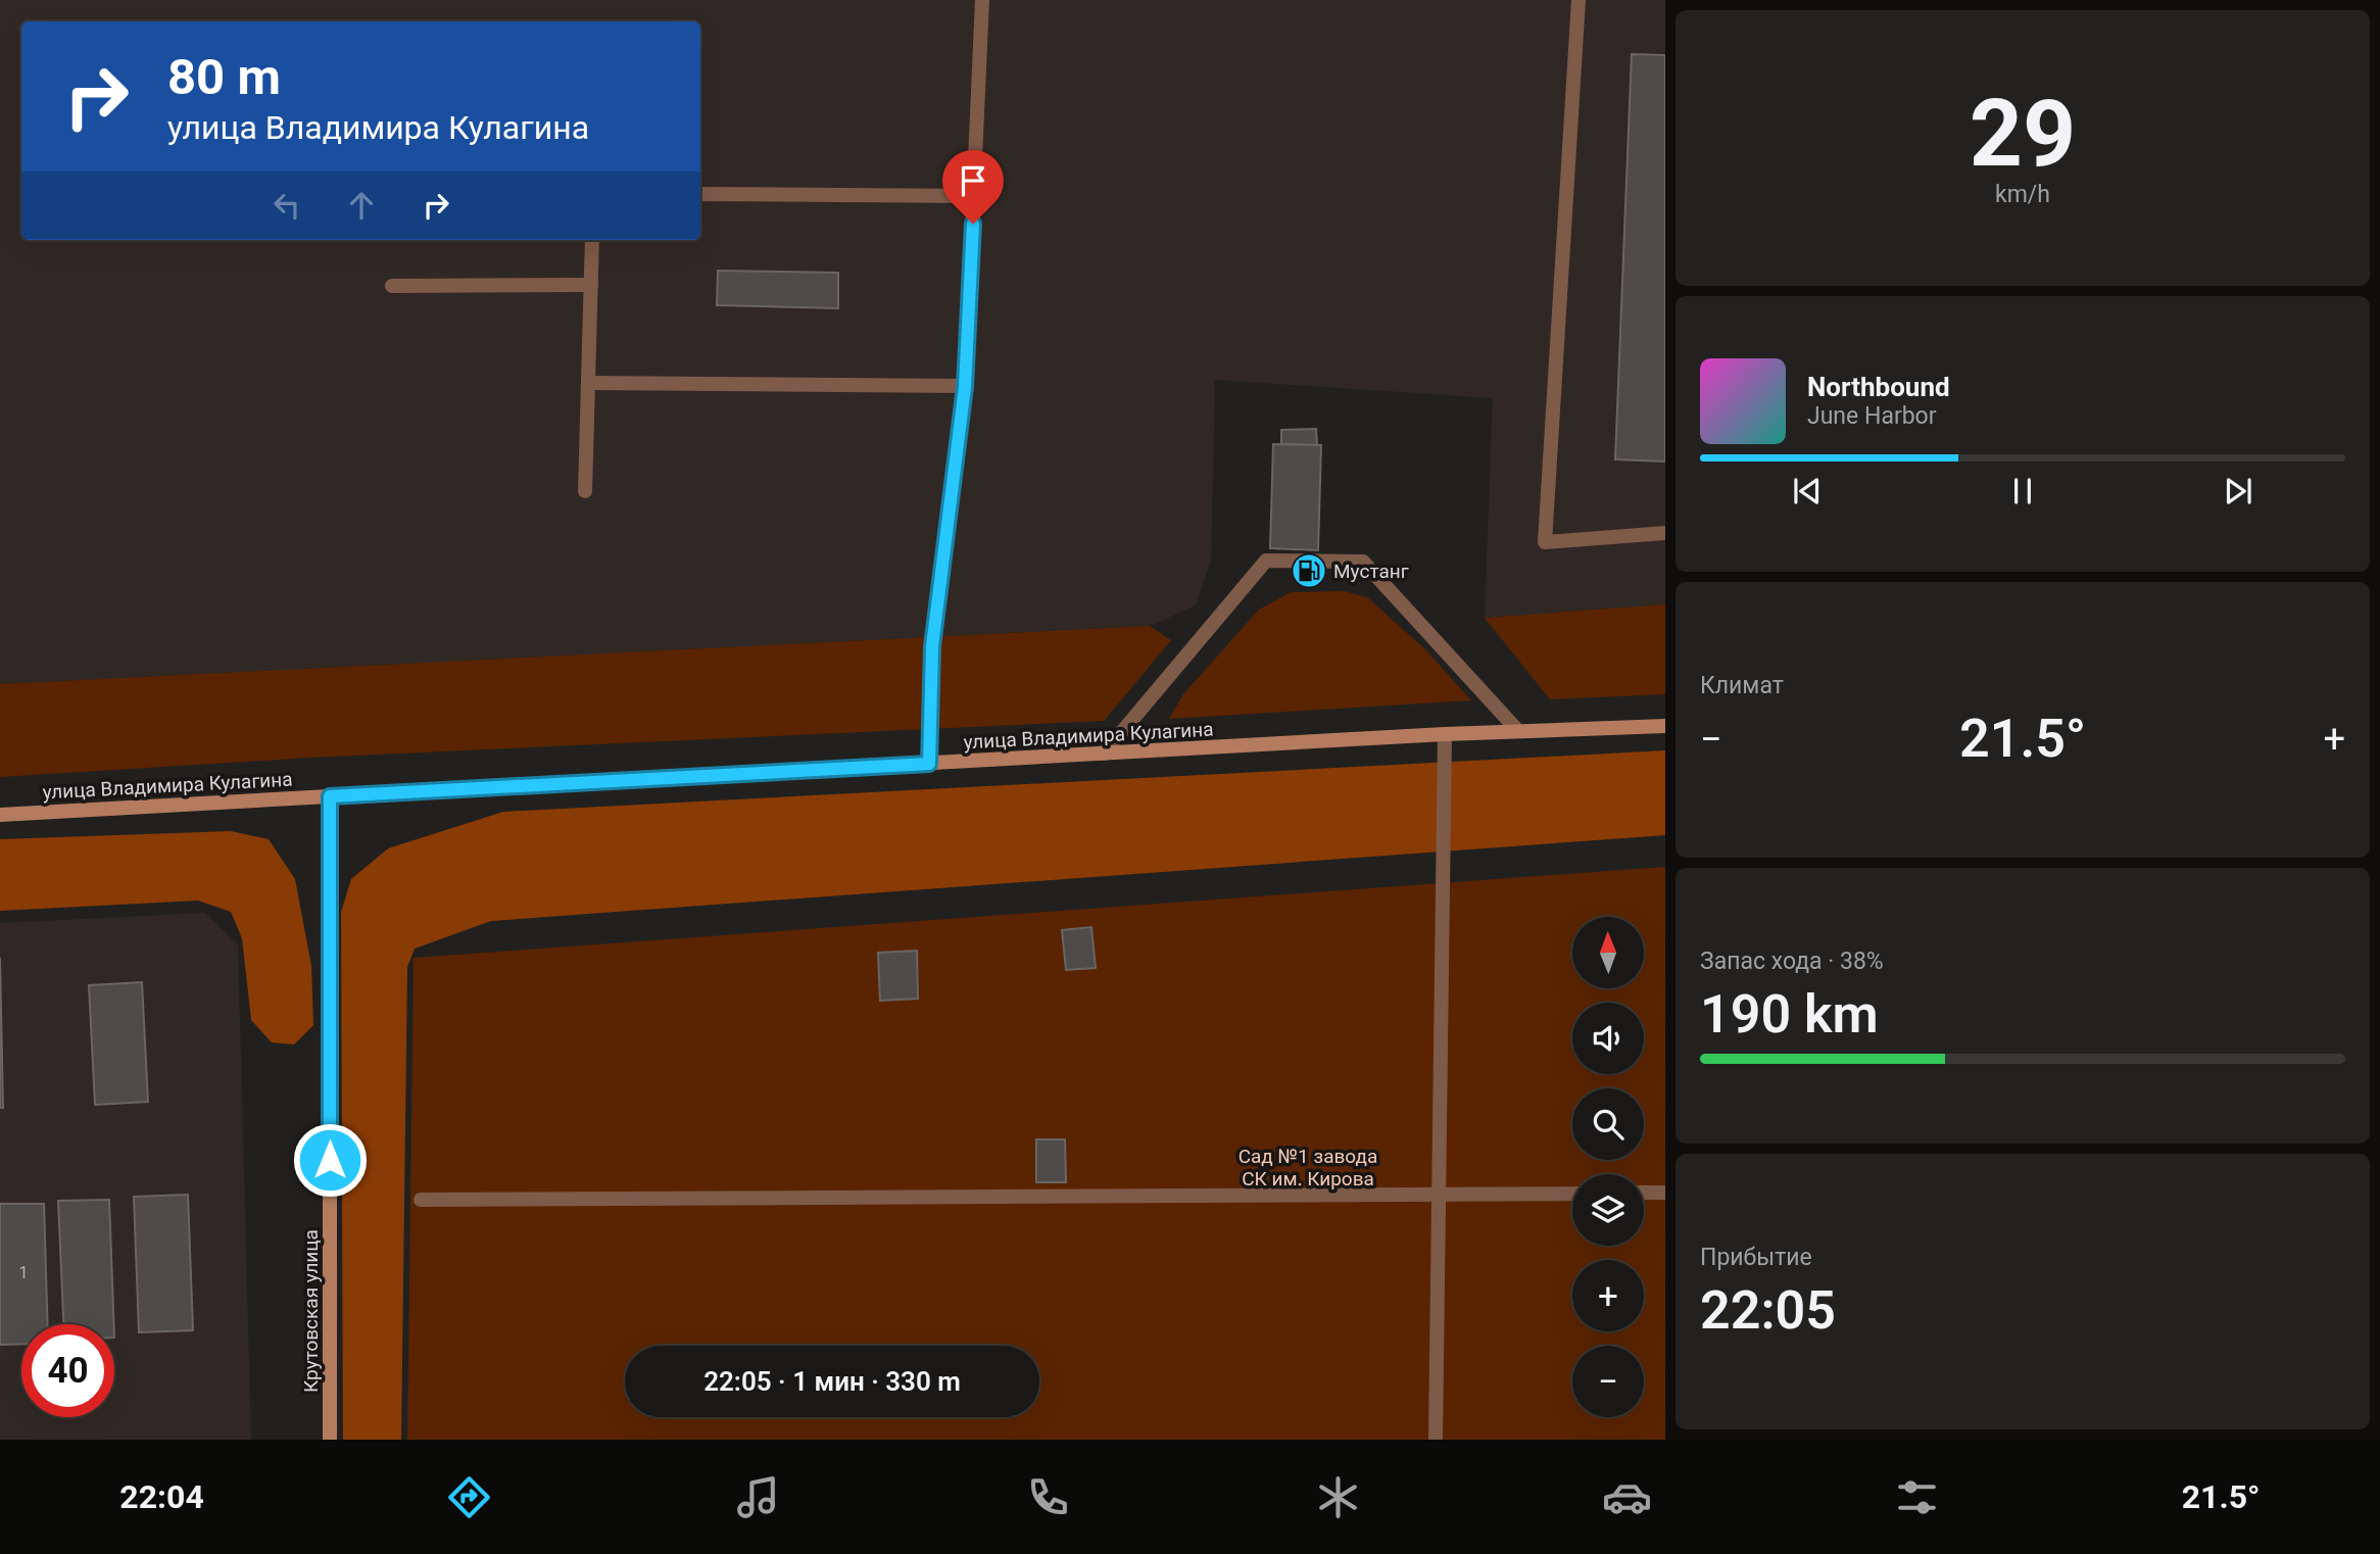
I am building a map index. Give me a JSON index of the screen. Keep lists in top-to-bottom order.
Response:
{
  "streets": {
    "street": ["улица Владимира Кулагина", "Крутовская улица"]
  },
  "crossings": [
    ["улица Владимира Кулагина", "Крутовская улица"]
  ],
  "parks": ["Сад №1 завода СК им. Кирова"],
  "places": {
    "fuel station": ["Мустанг"]
  },
  "house_numbers": ["1"],
  "north": "top",
  "page": {
    "tile": [
      ["29", "km/h"],
      "Климат",
      ["Запас хода · 38%", "190 km"],
      ["Прибытие", "22:05"]
    ],
    "turn": ["80 m", "улица Владимира Кулагина"],
    "song": ["Northbound", "June Harbor"],
    "heat": ["−", "21.5°", "+"],
    "map_buttons": ["+", "−"],
    "limit": "40",
    "trip": "22:05 · 1 мин · 330 m",
    "tabs": ["22:04", "21.5°"]
  }
}
